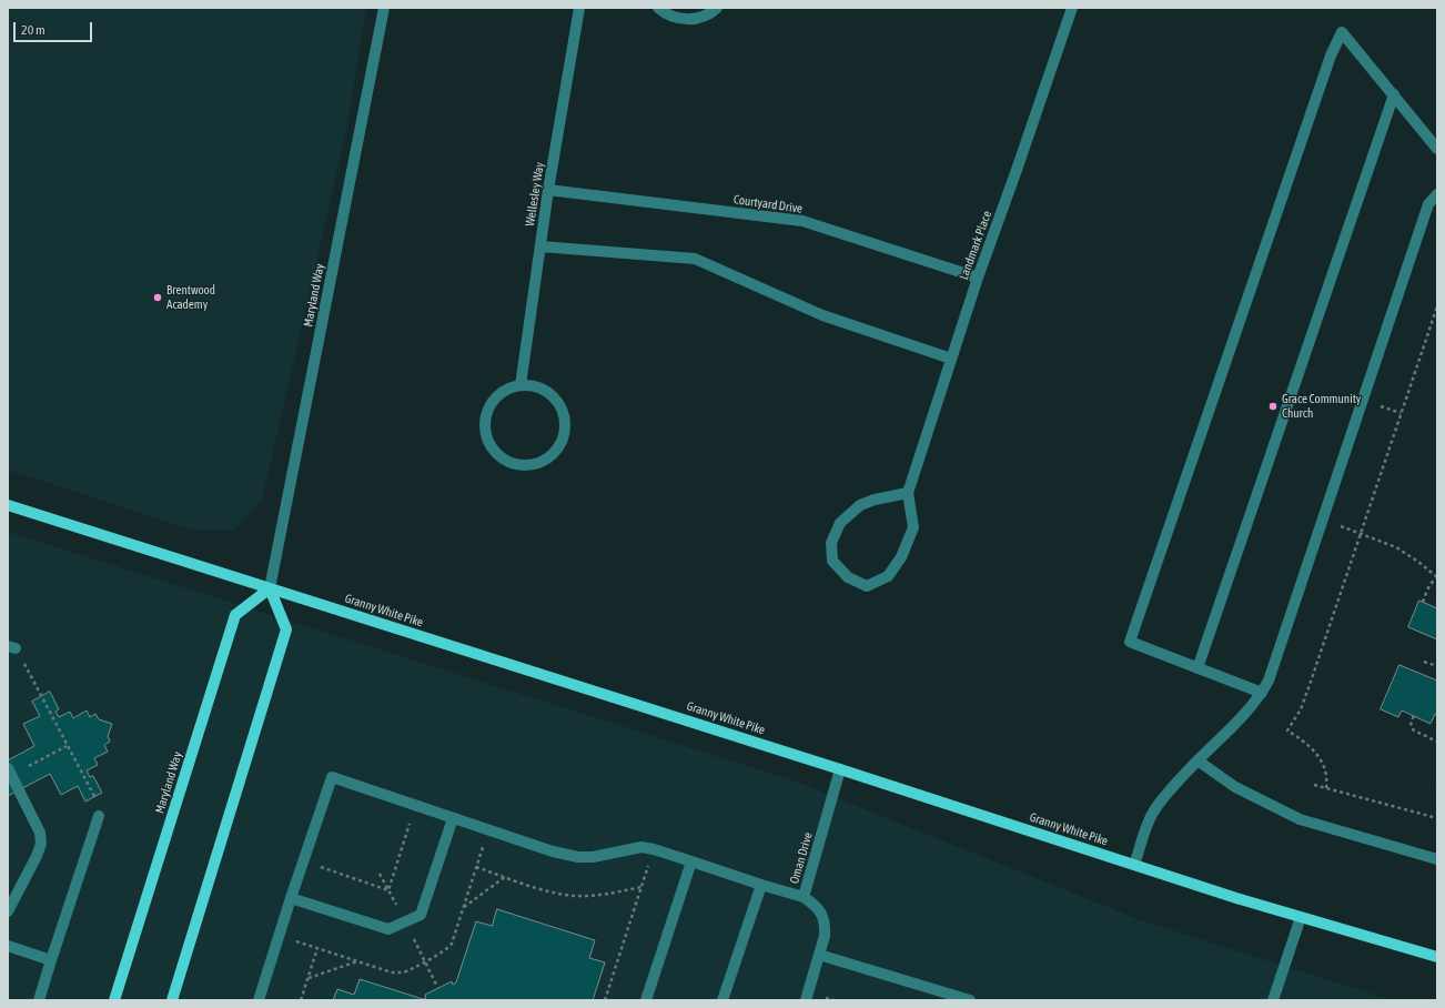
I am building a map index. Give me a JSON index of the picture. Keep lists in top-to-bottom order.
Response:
{
  "streets": {
    "main road": ["Maryland Way", "Granny White Pike"],
    "street": [
      "Wellesley Way",
      "Courtyard Drive",
      "Landmark Place",
      "Oman Drive"
    ]
  },
  "crossings": [
    ["Wellesley Way", "Courtyard Drive"],
    ["Courtyard Drive", "Landmark Place"],
    ["Maryland Way", "Granny White Pike"],
    ["Granny White Pike", "Oman Drive"]
  ],
  "places": ["Brentwood Academy", "Grace Community Church"],
  "scale_bar": "20 m"
}
